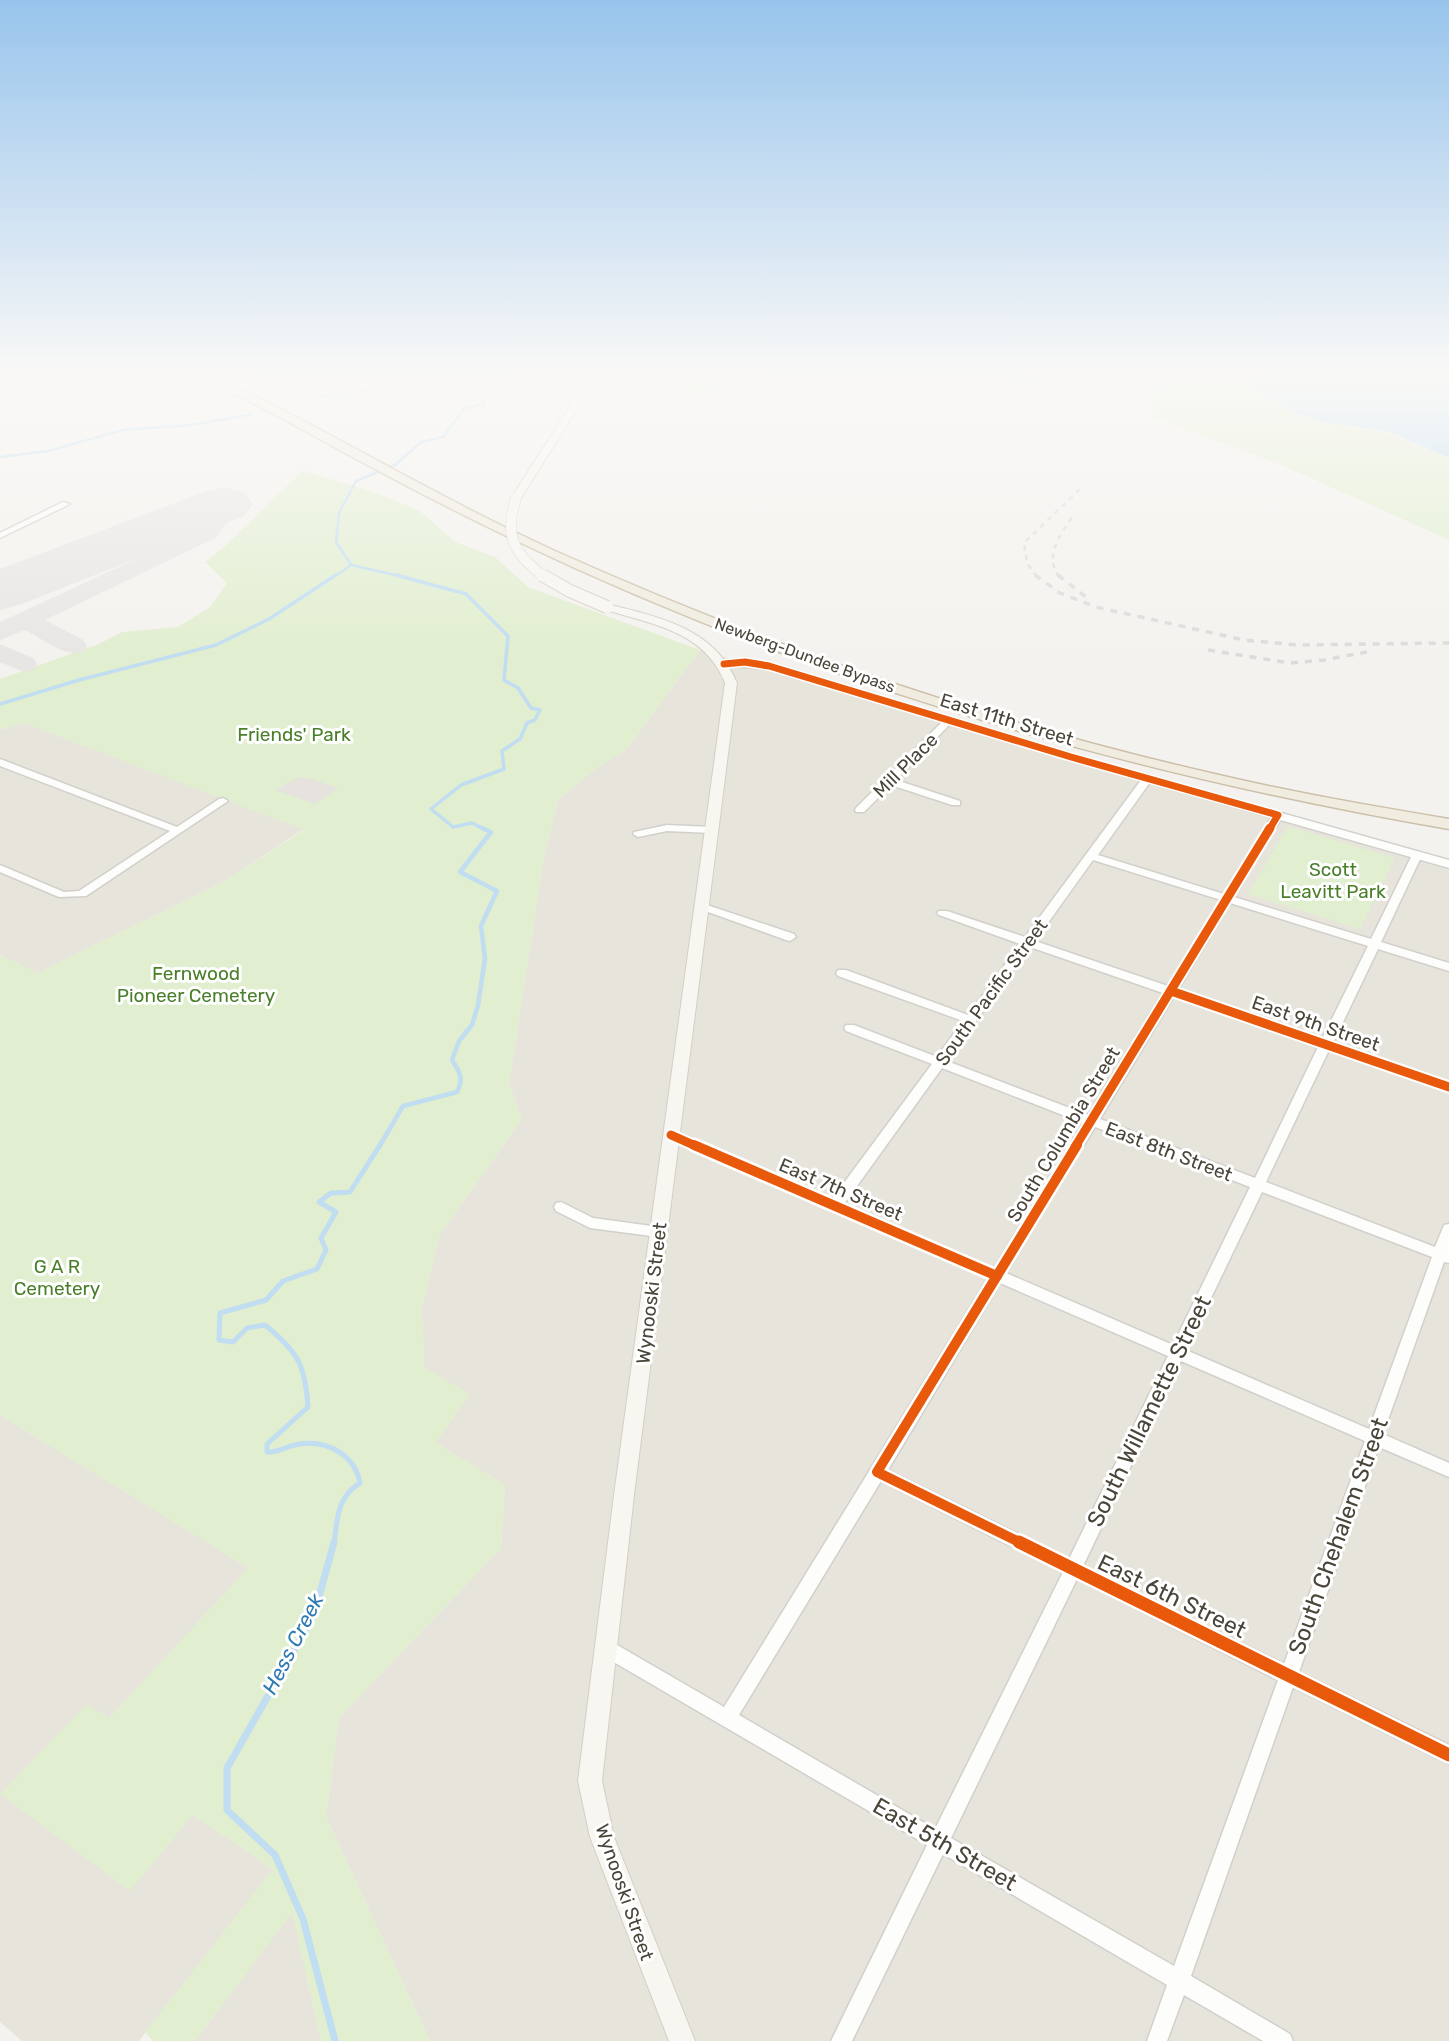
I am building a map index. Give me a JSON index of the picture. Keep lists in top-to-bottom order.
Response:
{
  "streets": {
    "highway": ["Newberg-Dundee Bypass"],
    "main road": ["Wynooski Street"],
    "street": [
      "East 11th Street",
      "Mill Place",
      "South Pacific Street",
      "East 9th Street",
      "South Columbia Street",
      "East 8th Street",
      "East 7th Street",
      "South Willamette Street",
      "South Chehalem Street",
      "East 6th Street",
      "East 5th Street"
    ]
  },
  "crossings": [
    ["East 11th Street", "Mill Place"],
    ["East 11th Street", "South Pacific Street"],
    ["East 11th Street", "South Columbia Street"],
    ["East 11th Street", "Wynooski Street"],
    ["East 11th Street", "South Willamette Street"],
    ["South Pacific Street", "East 9th Street"],
    ["South Pacific Street", "East 8th Street"],
    ["South Pacific Street", "East 7th Street"],
    ["East 9th Street", "South Columbia Street"],
    ["East 9th Street", "South Willamette Street"],
    ["South Columbia Street", "East 8th Street"],
    ["South Columbia Street", "East 7th Street"],
    ["South Columbia Street", "East 6th Street"],
    ["South Columbia Street", "East 5th Street"],
    ["East 8th Street", "South Willamette Street"],
    ["East 8th Street", "South Chehalem Street"],
    ["East 7th Street", "Wynooski Street"],
    ["East 7th Street", "South Willamette Street"],
    ["East 7th Street", "South Chehalem Street"],
    ["Wynooski Street", "East 5th Street"],
    ["South Willamette Street", "East 6th Street"],
    ["South Willamette Street", "East 5th Street"],
    ["South Chehalem Street", "East 6th Street"],
    ["South Chehalem Street", "East 5th Street"]
  ],
  "water": ["Hess Creek"],
  "parks": [
    "Friends' Park",
    "Scott Leavitt Park",
    "Fernwood Pioneer Cemetery",
    "G A R Cemetery"
  ]
}
